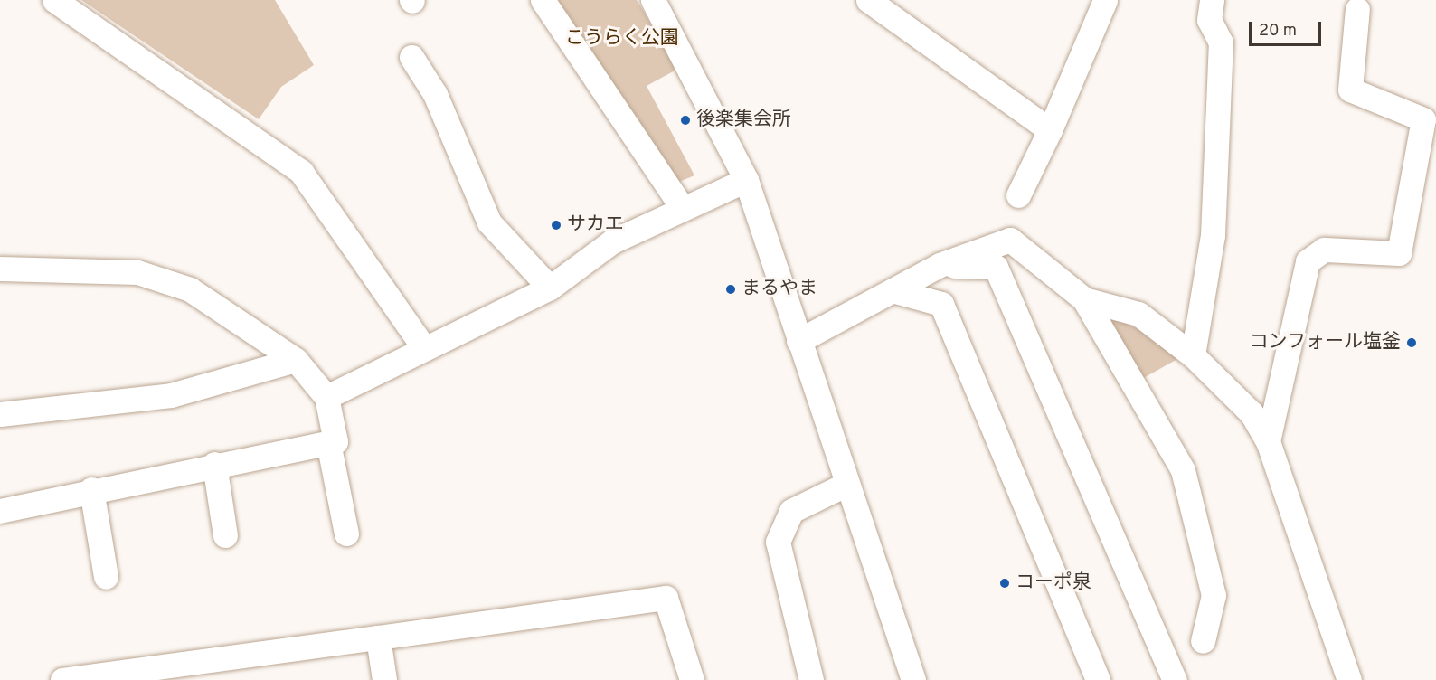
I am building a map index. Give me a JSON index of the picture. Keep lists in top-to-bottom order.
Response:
{
  "parks": ["こうらく公園"],
  "places": [
    "後楽集会所",
    "サカエ",
    "まるやま",
    "コンフォール塩釜",
    "コーポ泉"
  ],
  "scale_bar": "20 m"
}
